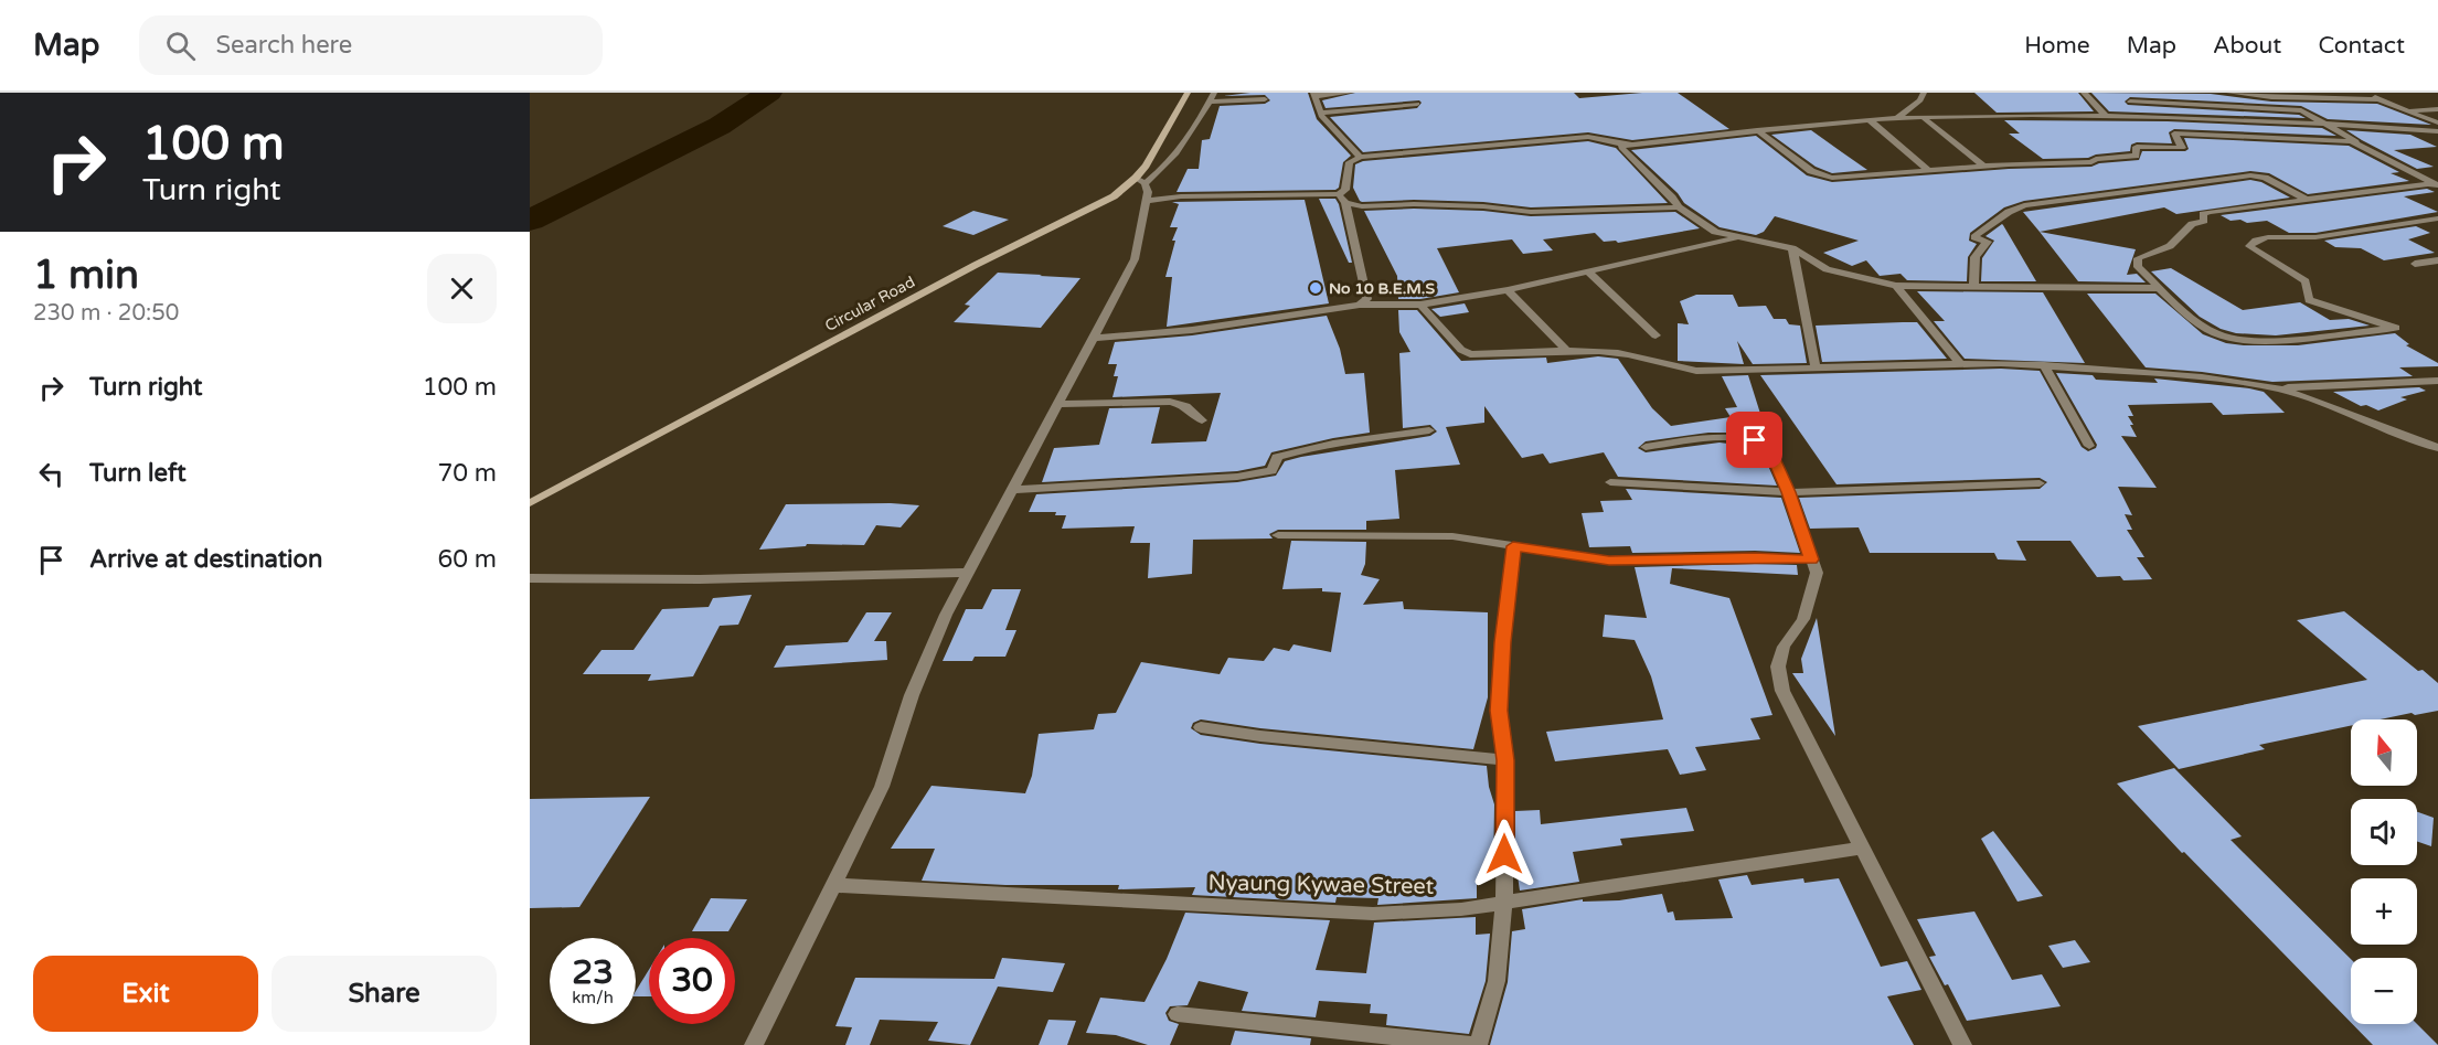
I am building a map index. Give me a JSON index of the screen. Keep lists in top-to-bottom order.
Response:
{
  "streets": {
    "main road": ["Circular Road"],
    "street": ["Nyaung Kywae Street"]
  },
  "places": ["No 10 B.E.M.S"],
  "north": "top",
  "page": {
    "header": "Map",
    "search": "Search here",
    "nav": [
      "Home",
      "Map",
      "About",
      "Contact"
    ],
    "turn": ["100 m", "Turn right"],
    "heading": ["1 min", "230 m · 20:50"],
    "list": [
      {
        "name": "Turn right",
        "value": "100 m"
      },
      {
        "name": "Turn left",
        "value": "70 m"
      },
      {
        "name": "Arrive at destination",
        "value": "60 m"
      }
    ],
    "map_buttons": ["+", "−"],
    "speed": "23 km/h",
    "limit": "30",
    "buttons": ["Exit", "Share"]
  }
}
